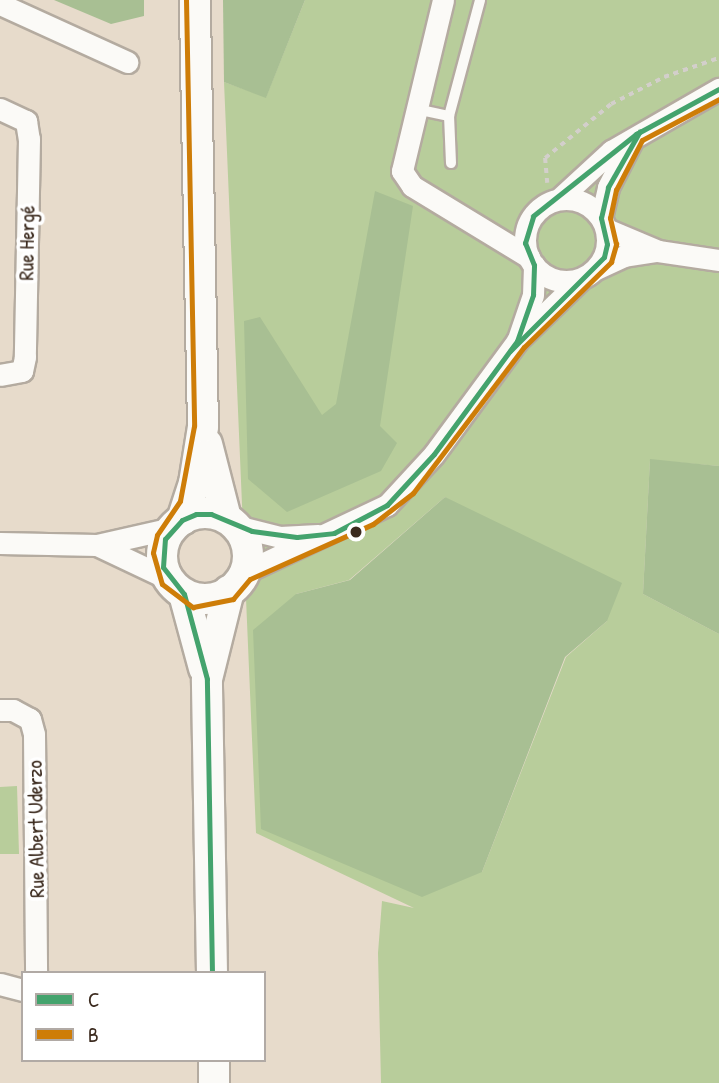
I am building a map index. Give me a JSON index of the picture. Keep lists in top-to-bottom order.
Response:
{
  "streets": {
    "street": ["Rue Hergé", "Rue Albert Uderzo"]
  },
  "lines": ["transit line B", "transit line C"],
  "legend": ["C", "B"]
}
